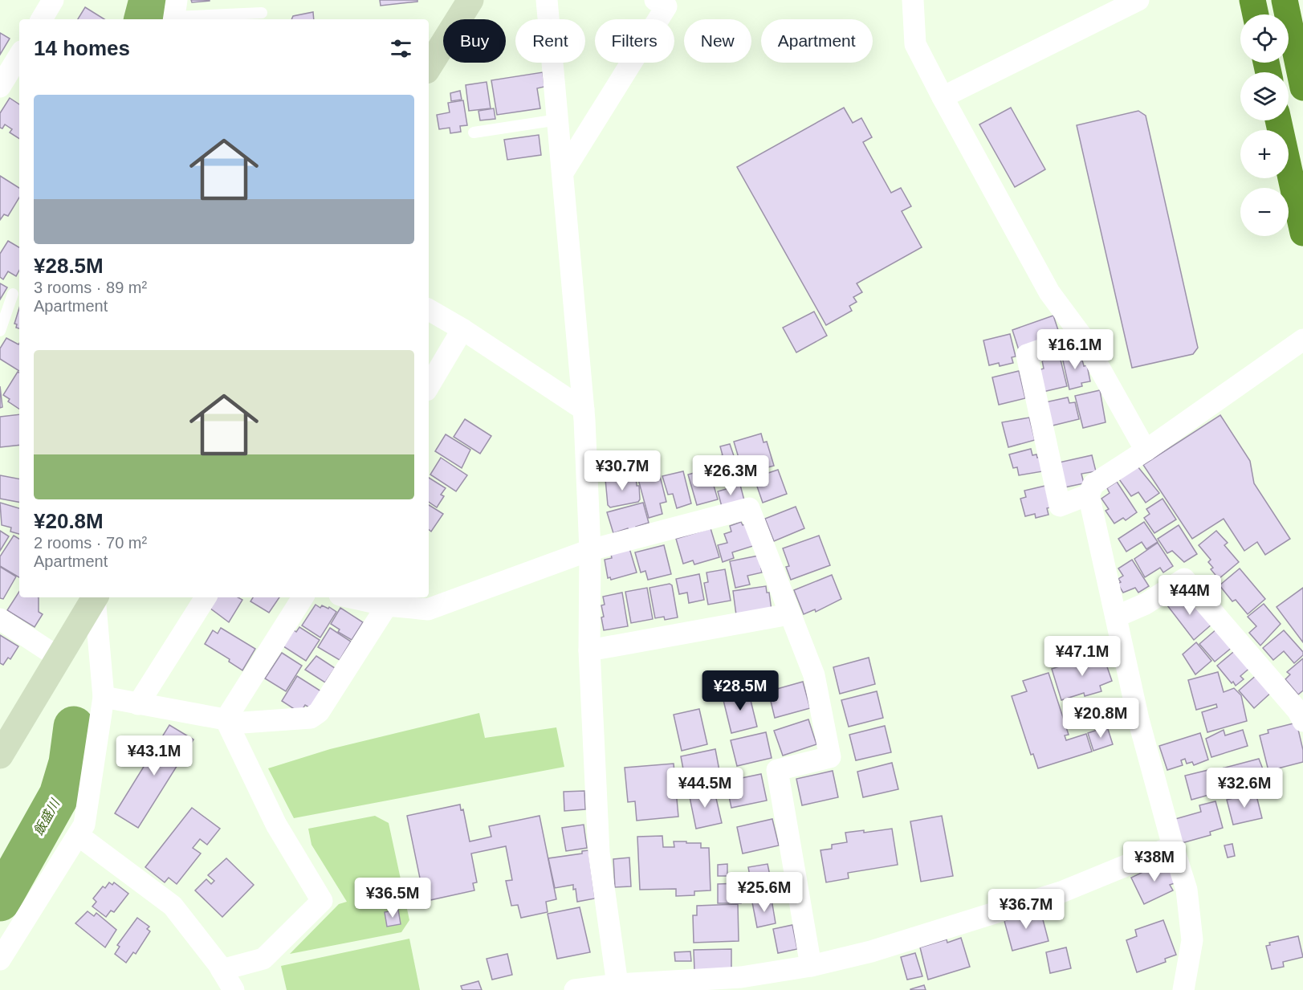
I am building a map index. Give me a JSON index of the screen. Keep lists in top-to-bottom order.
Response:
{
  "water": ["飯盛川"],
  "page": {
    "map_buttons": ["+", "−"],
    "chip": [
      "Buy",
      "Rent",
      "Filters",
      "New",
      "Apartment"
    ],
    "heading": "14 homes",
    "list": [
      {
        "name": "¥28.5M",
        "note": "3 rooms · 89 m² · Apartment"
      },
      {
        "name": "¥20.8M",
        "note": "2 rooms · 70 m² · Apartment"
      }
    ],
    "price": [
      "¥16.1M",
      "¥30.7M",
      "¥26.3M",
      "¥44M",
      "¥47.1M",
      "¥28.5M",
      "¥20.8M",
      "¥43.1M",
      "¥44.5M",
      "¥32.6M",
      "¥38M",
      "¥25.6M",
      "¥36.5M",
      "¥36.7M"
    ]
  }
}
